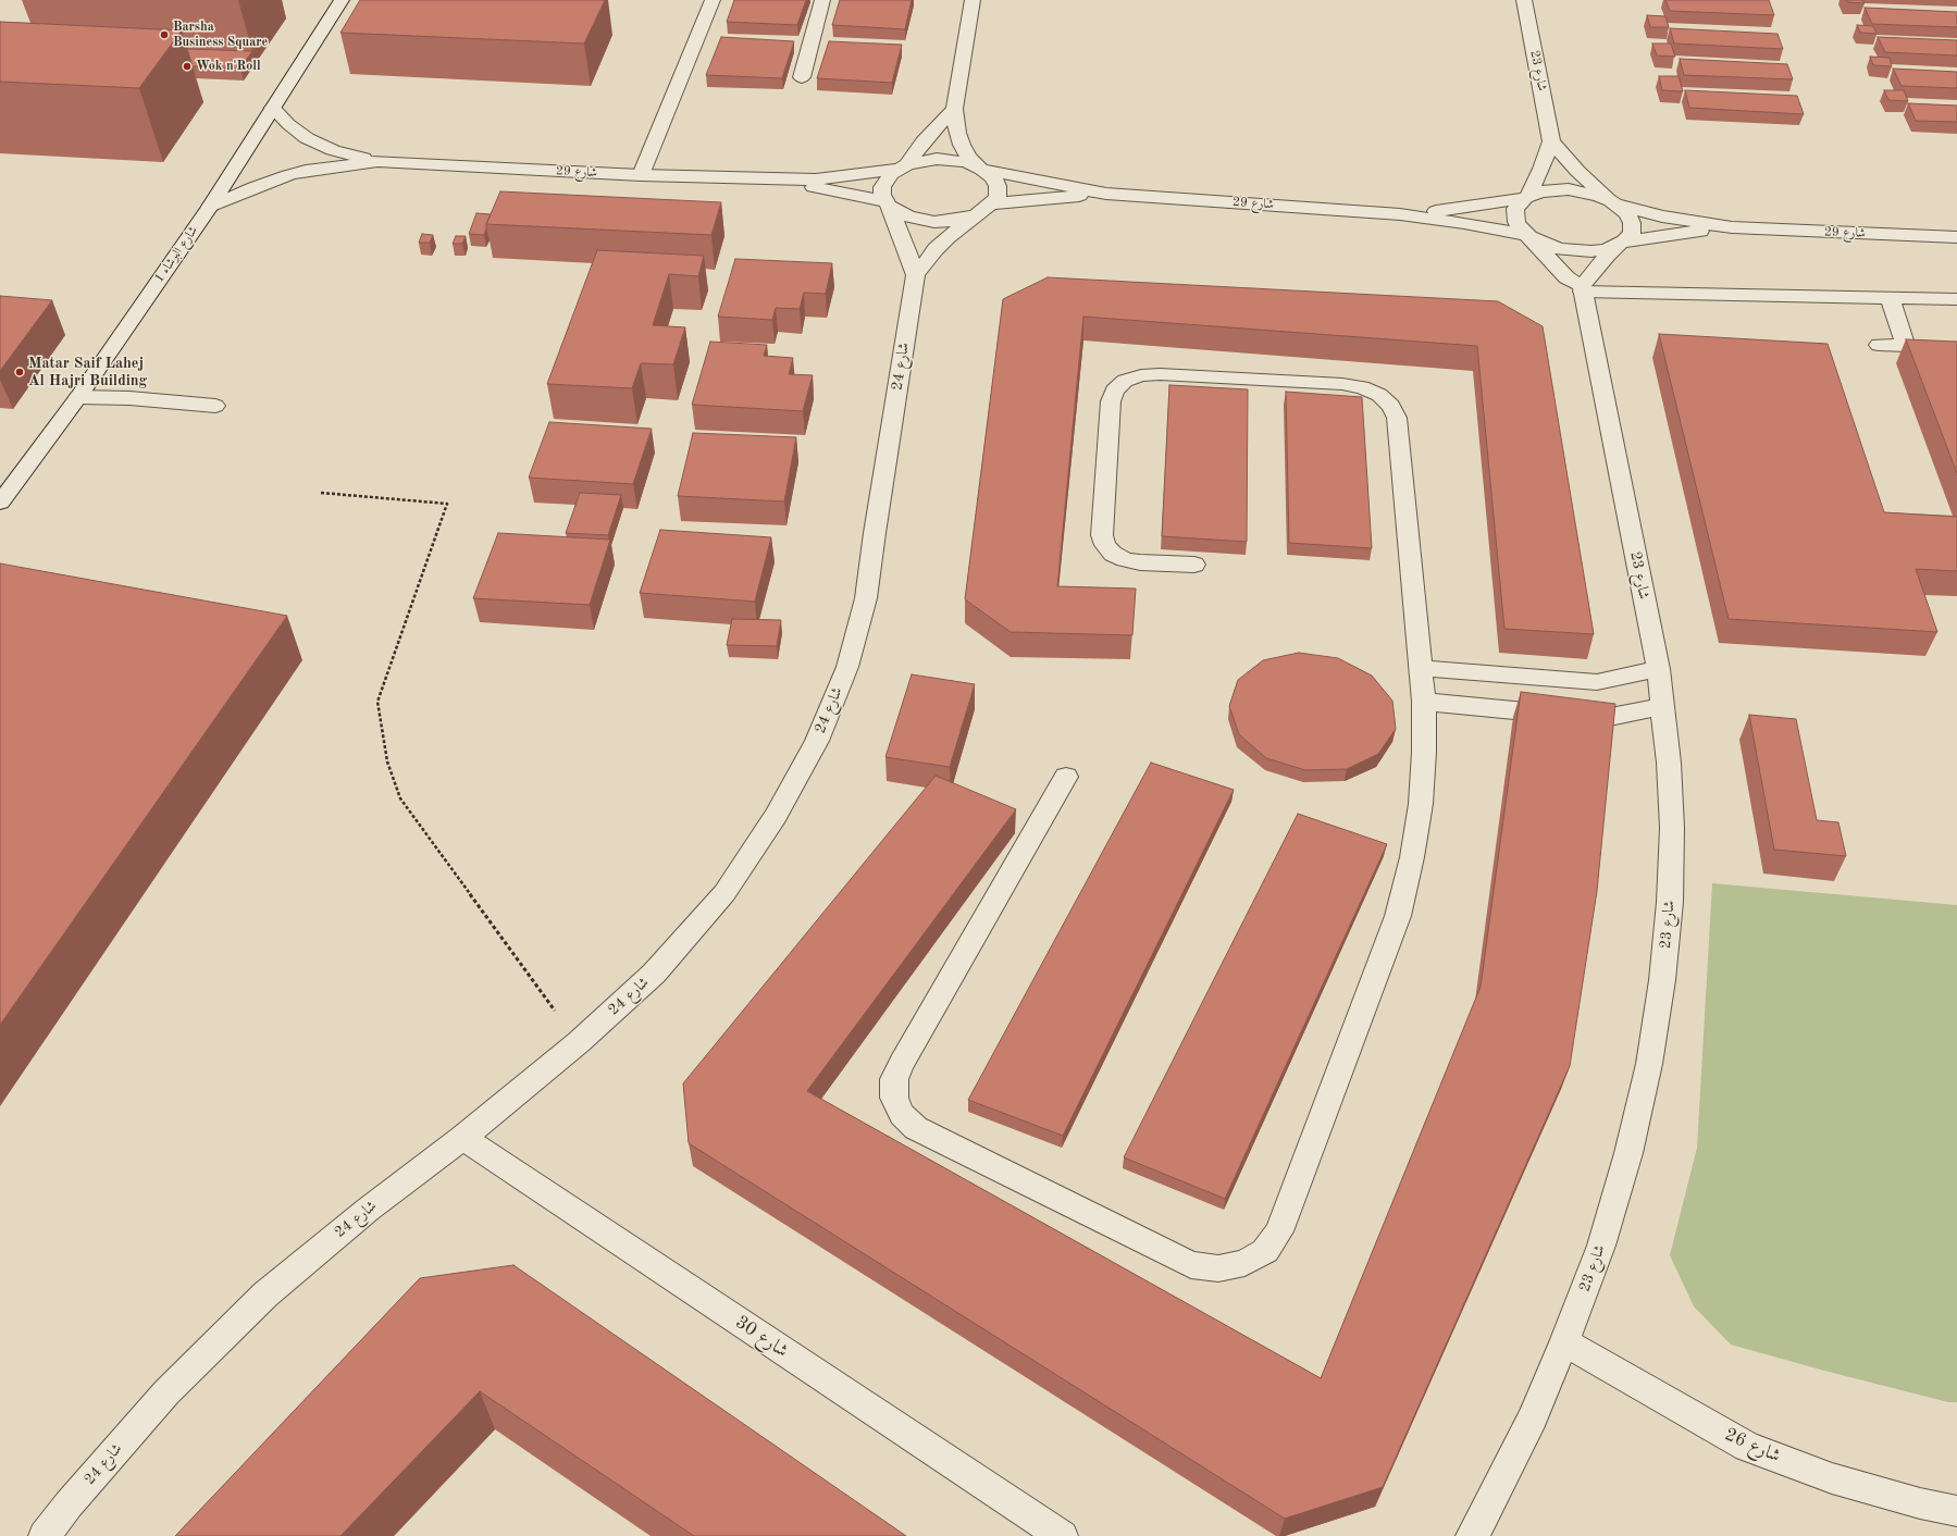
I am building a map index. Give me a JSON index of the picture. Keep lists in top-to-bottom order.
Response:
{
  "streets": {
    "street": [
      "شارع 23",
      "شارع 29",
      "شارع البرشاء 1",
      "شارع 24",
      "شارع 30",
      "شارع 26"
    ]
  },
  "crossings": [
    ["شارع 23", "شارع 29"],
    ["شارع 23", "شارع 26"],
    ["شارع 29", "شارع البرشاء 1"],
    ["شارع 29", "شارع 24"],
    ["شارع 24", "شارع 30"]
  ],
  "places": ["Barsha Business Square", "Wok n'Roll", "Matar Saif Lahej Al Hajri Building"]
}
